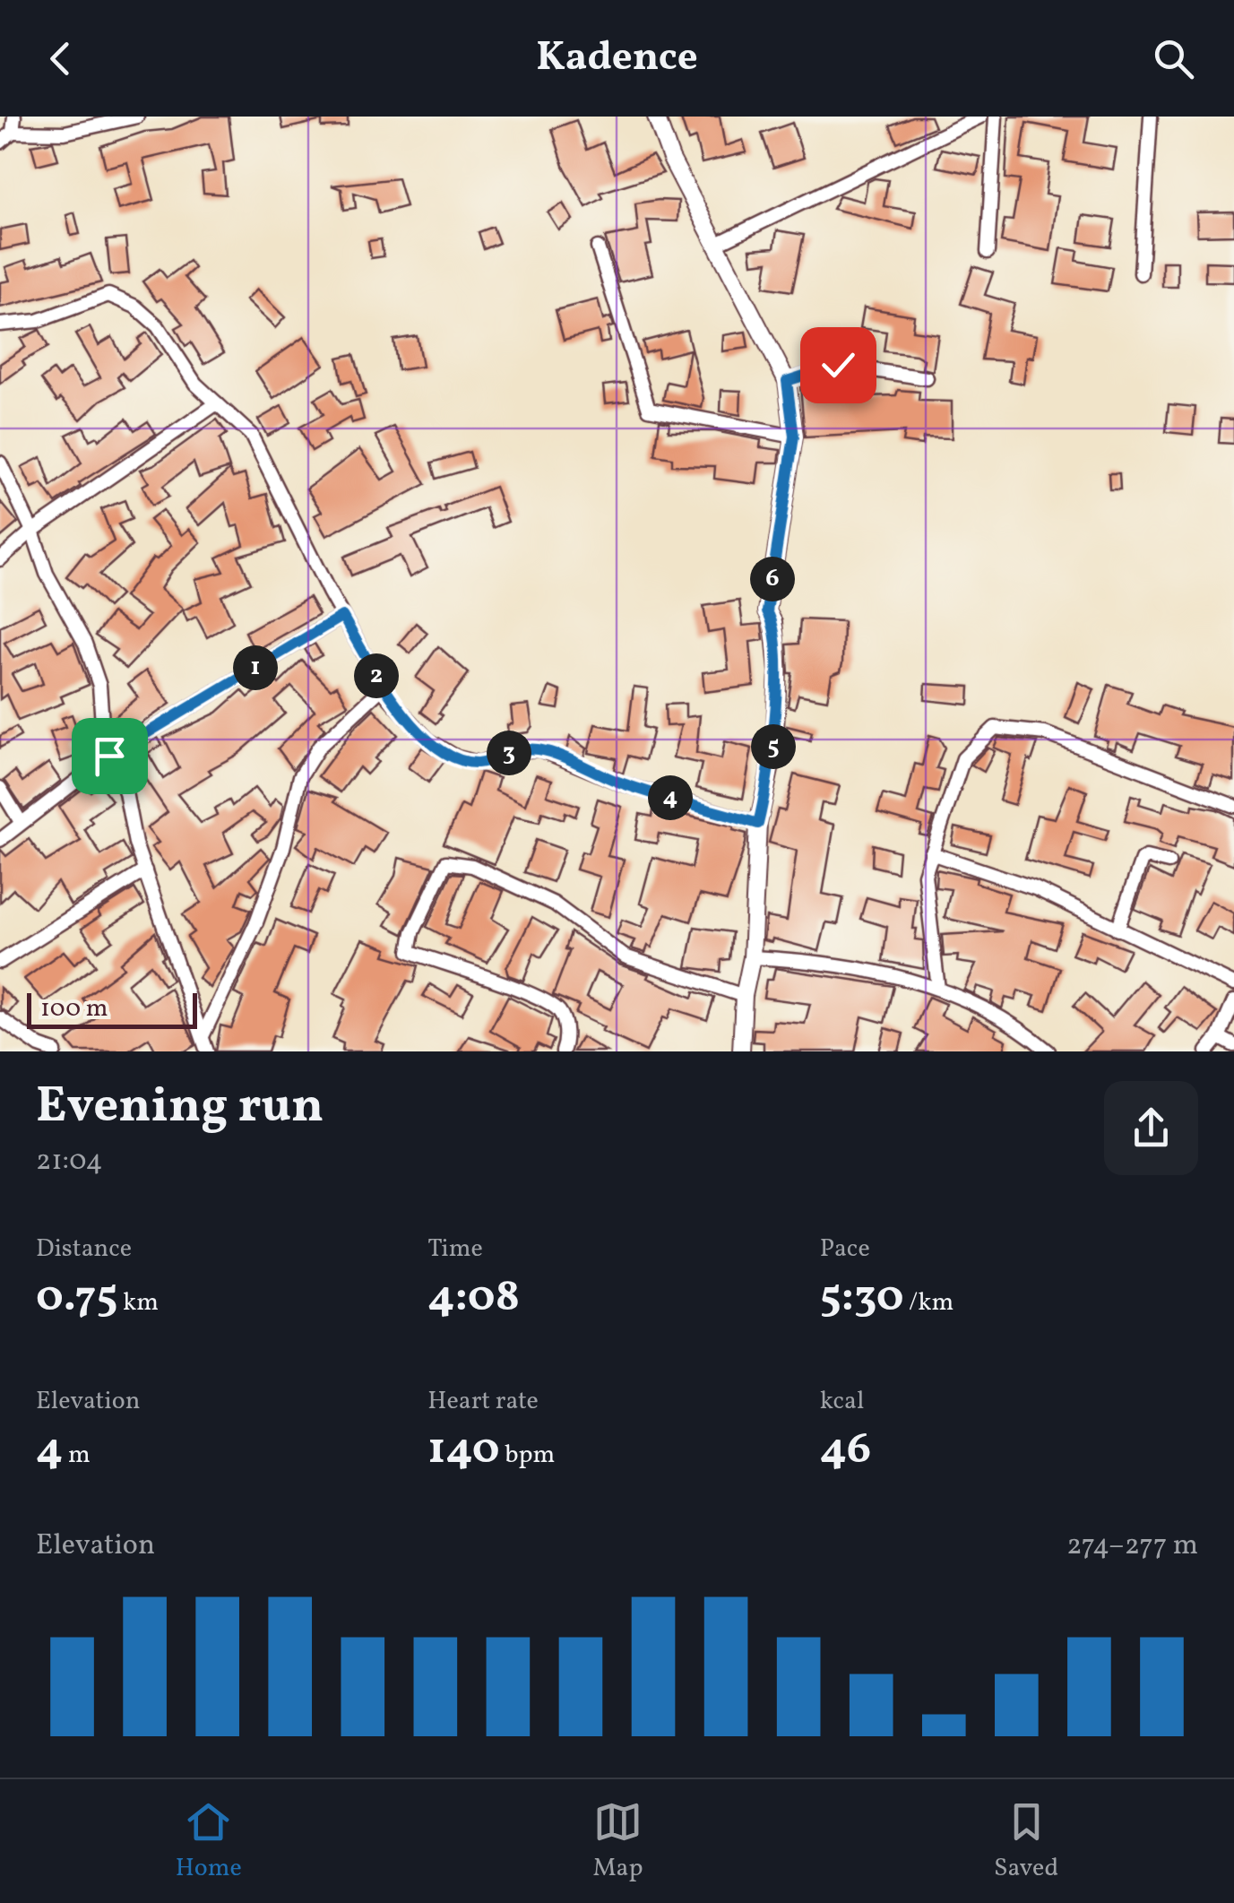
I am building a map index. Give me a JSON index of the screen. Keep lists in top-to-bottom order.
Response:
{
  "scale_bar": "100 m",
  "page": {
    "header": "Kadence",
    "pins": [
      "6",
      "1",
      "2",
      "5",
      "3",
      "4"
    ],
    "scale": "100 m",
    "heading": ["Evening run", "21:04"],
    "stats": [
      ["Distance", "0.75 km"],
      ["Time", "4:08"],
      ["Pace", "5:30 /km"],
      ["Elevation", "4 m"],
      ["Heart rate", "140 bpm"],
      ["kcal", "46"]
    ],
    "chart": ["Elevation", "274–277 m"],
    "tabs": ["Home", "Map", "Saved"]
  }
}
